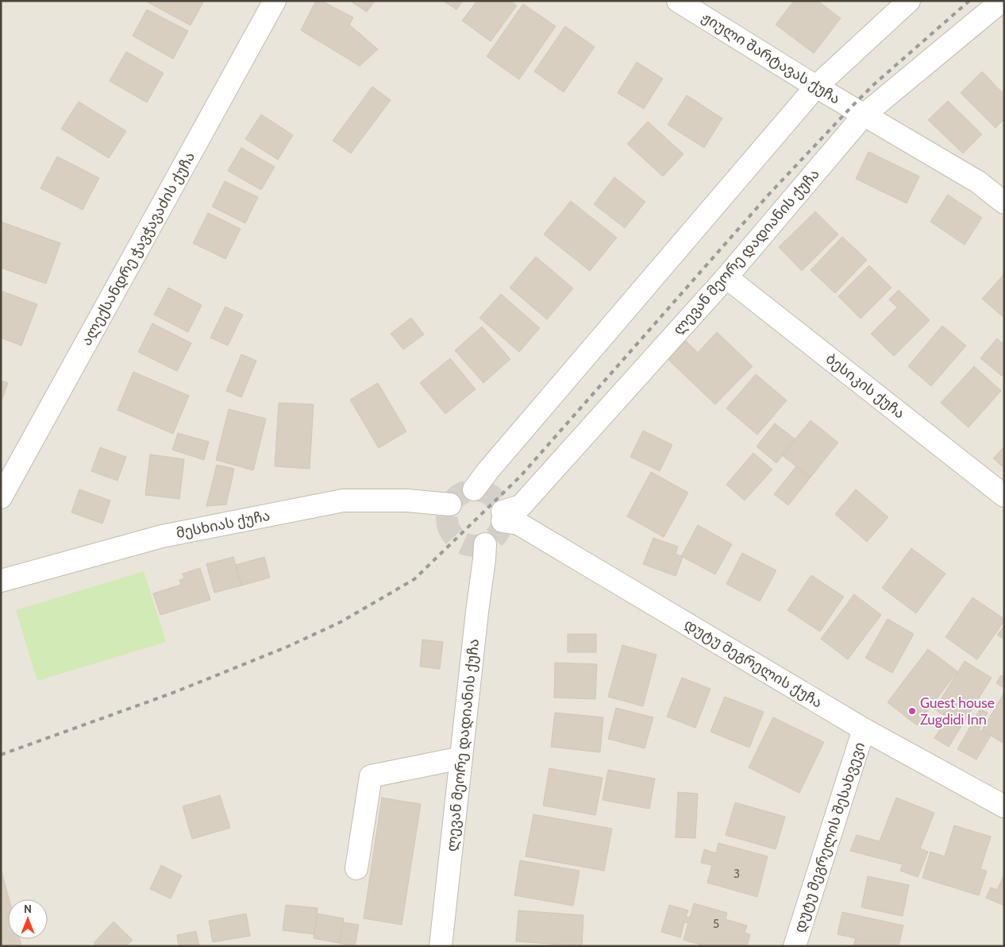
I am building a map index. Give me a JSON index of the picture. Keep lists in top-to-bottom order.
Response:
{
  "streets": {
    "street": [
      "ჟიული შარტავას ქუჩა",
      "ალექსანდრე ჭავჭავაძის ქუჩა",
      "ლევან მეორე დადიანის ქუჩა",
      "ბესიკის ქუჩა",
      "მესხიას ქუჩა",
      "დუტუ მეგრელის ქუჩა",
      "დუტუ მეგრელის შესახვევი"
    ]
  },
  "crossings": [
    ["ჟიული შარტავას ქუჩა", "ლევან მეორე დადიანის ქუჩა"],
    ["ლევან მეორე დადიანის ქუჩა", "ბესიკის ქუჩა"],
    ["ლევან მეორე დადიანის ქუჩა", "დუტუ მეგრელის ქუჩა"],
    ["დუტუ მეგრელის ქუჩა", "დუტუ მეგრელის შესახვევი"]
  ],
  "places": ["Guest house Zugdidi Inn"],
  "house_numbers": ["3", "5"],
  "north": "top"
}
